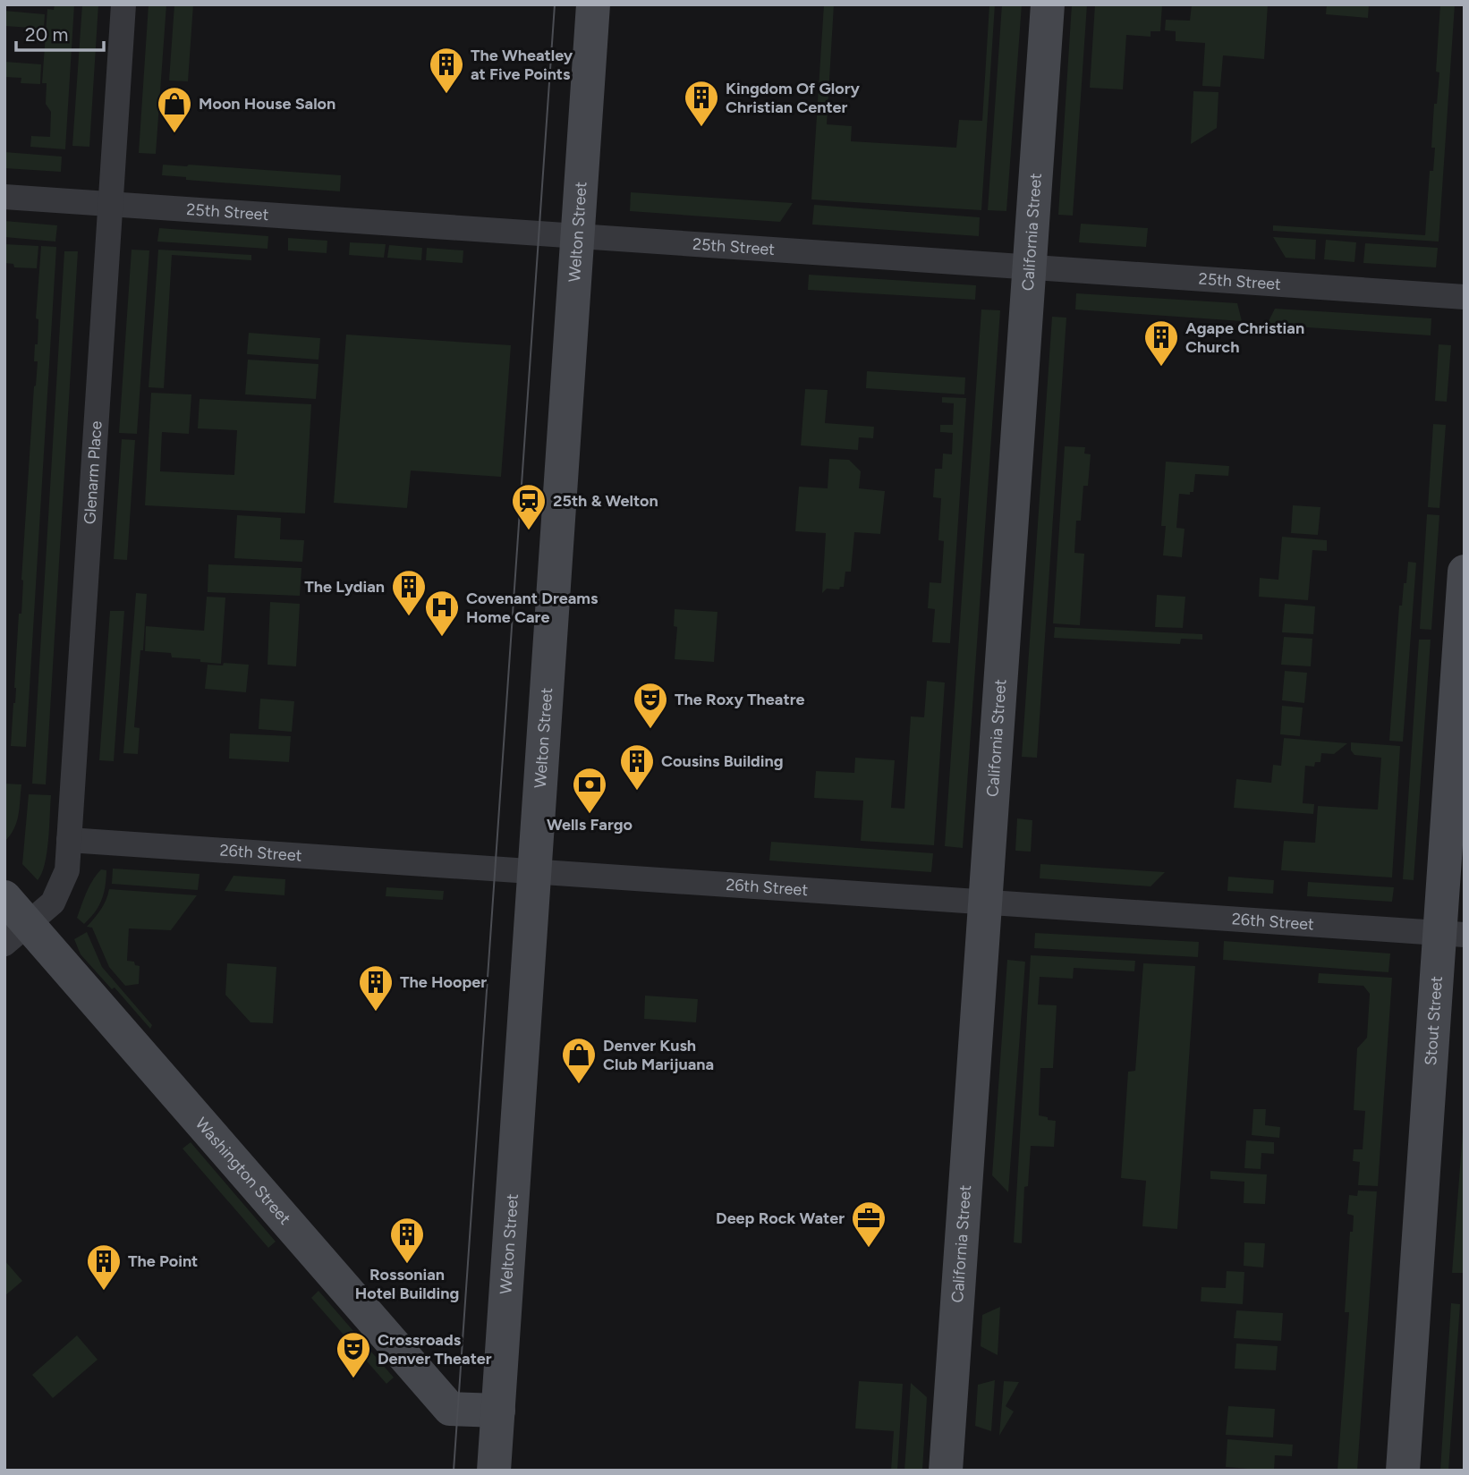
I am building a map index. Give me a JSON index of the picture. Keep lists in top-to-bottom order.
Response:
{
  "streets": {
    "street": [
      "25th Street",
      "Welton Street",
      "California Street",
      "Glenarm Place",
      "26th Street",
      "Stout Street",
      "Washington Street"
    ]
  },
  "crossings": [
    ["25th Street", "Welton Street"],
    ["25th Street", "California Street"],
    ["25th Street", "Glenarm Place"],
    ["Welton Street", "26th Street"],
    ["Welton Street", "Washington Street"],
    ["California Street", "26th Street"],
    ["Glenarm Place", "26th Street"],
    ["Glenarm Place", "Washington Street"],
    ["26th Street", "Stout Street"]
  ],
  "places": {
    "building": [
      "The Wheatley at Five Points",
      "Kingdom Of Glory Christian Center",
      "Agape Christian Church",
      "The Lydian",
      "Cousins Building",
      "The Hooper",
      "Rossonian Hotel Building",
      "The Point"
    ],
    "shop": ["Moon House Salon", "Denver Kush Club Marijuana"],
    "station": ["25th & Welton"],
    "hospital": ["Covenant Dreams Home Care"],
    "theatre": ["The Roxy Theatre", "Crossroads Denver Theater"],
    "bank": ["Wells Fargo"],
    "office": ["Deep Rock Water"]
  },
  "scale_bar": "20 m"
}
